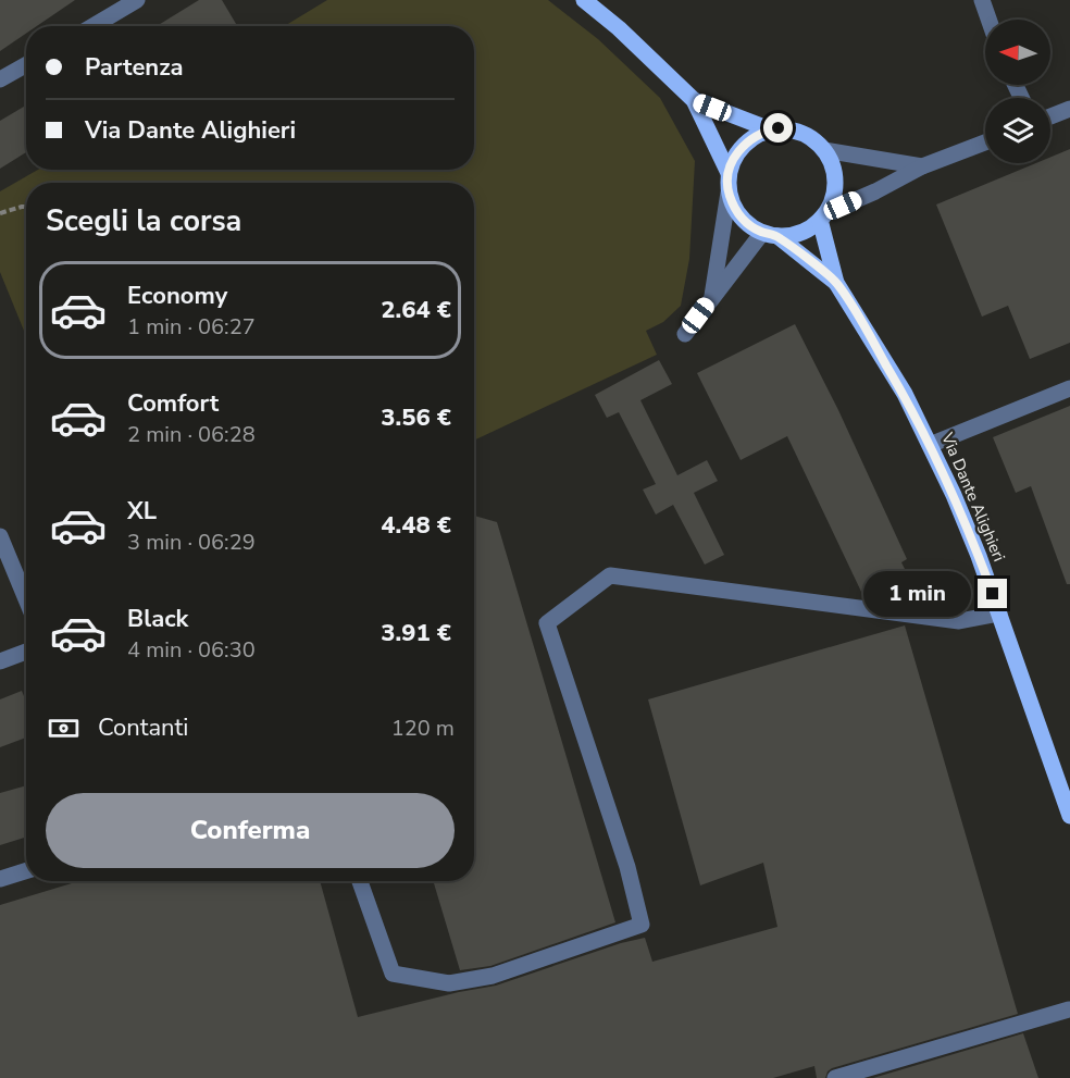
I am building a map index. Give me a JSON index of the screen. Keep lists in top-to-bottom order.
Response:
{
  "streets": {
    "main road": ["Via Dante Alighieri"]
  },
  "north": "left",
  "page": {
    "banner": ["Partenza", "Via Dante Alighieri"],
    "heading": "Scegli la corsa",
    "list": [
      {
        "name": "Economy",
        "note": "1 min · 06:27",
        "value": "2.64 €"
      },
      {
        "name": "Comfort",
        "note": "2 min · 06:28",
        "value": "3.56 €"
      },
      {
        "name": "XL",
        "note": "3 min · 06:29",
        "value": "4.48 €"
      },
      {
        "name": "Black",
        "note": "4 min · 06:30",
        "value": "3.91 €"
      }
    ],
    "bubble": "1 min",
    "pay": ["Contanti", "120 m"],
    "buttons": "Conferma"
  }
}
